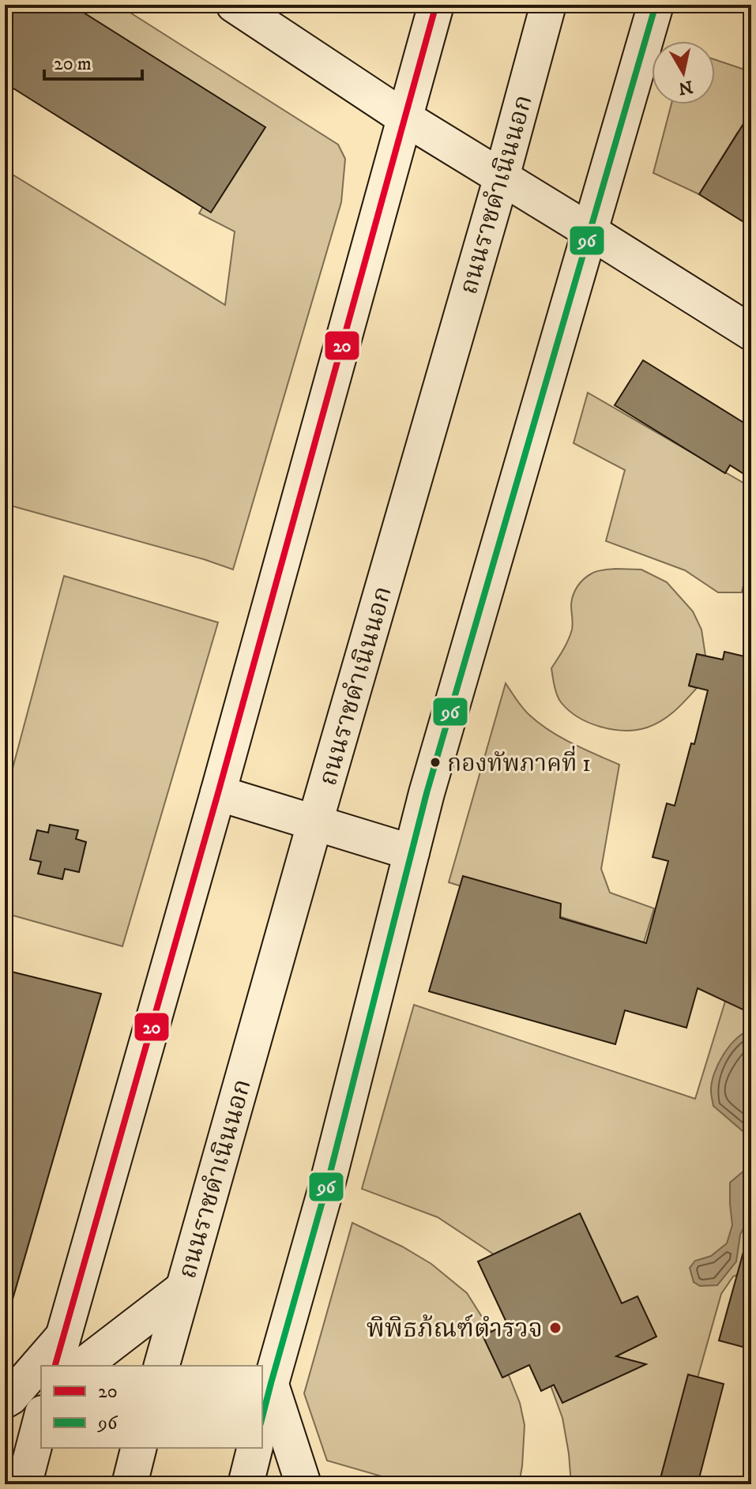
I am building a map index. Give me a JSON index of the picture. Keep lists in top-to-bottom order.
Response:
{
  "streets": {
    "main road": ["ถนนราชดำเนินนอก"]
  },
  "places": ["กองทัพภาคที่ 1", "พิพิธภ้ณฑ์ตำรวจ"],
  "lines": ["transit line 20", "transit line 96"],
  "legend": ["20", "96"],
  "scale_bar": "20 m",
  "north": "bottom"
}
